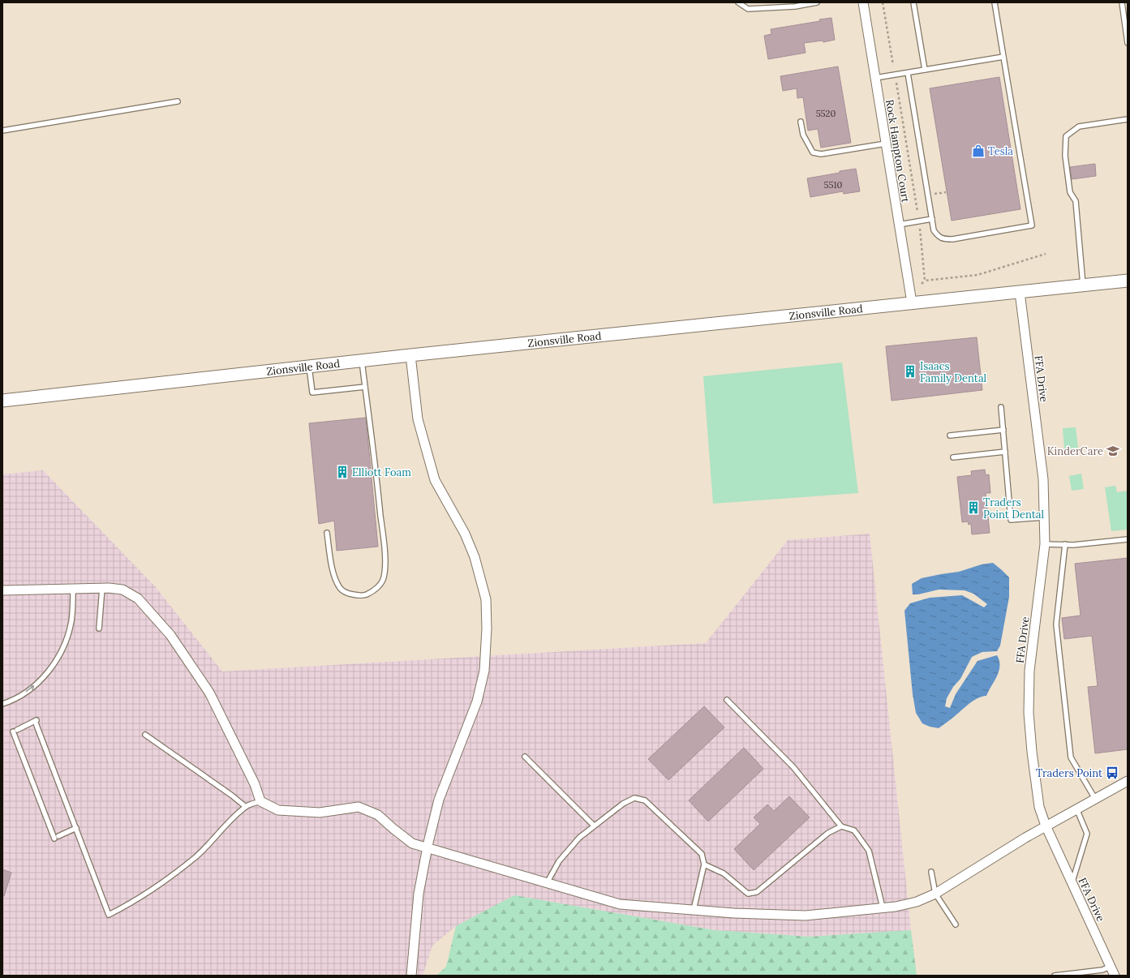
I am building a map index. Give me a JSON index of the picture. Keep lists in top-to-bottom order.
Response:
{
  "streets": {
    "main road": ["Zionsville Road"],
    "street": ["Rock Hampton Court", "FFA Drive"]
  },
  "crossings": [
    ["Rock Hampton Court", "Zionsville Road"],
    ["Zionsville Road", "FFA Drive"]
  ],
  "places": {
    "shop": ["Tesla"],
    "building": ["Isaacs Family Dental", "Elliott Foam", "Traders Point Dental"],
    "school or university": ["KinderCare"],
    "bus stop": ["Traders Point"]
  },
  "house_numbers": ["5520", "5510"]
}
